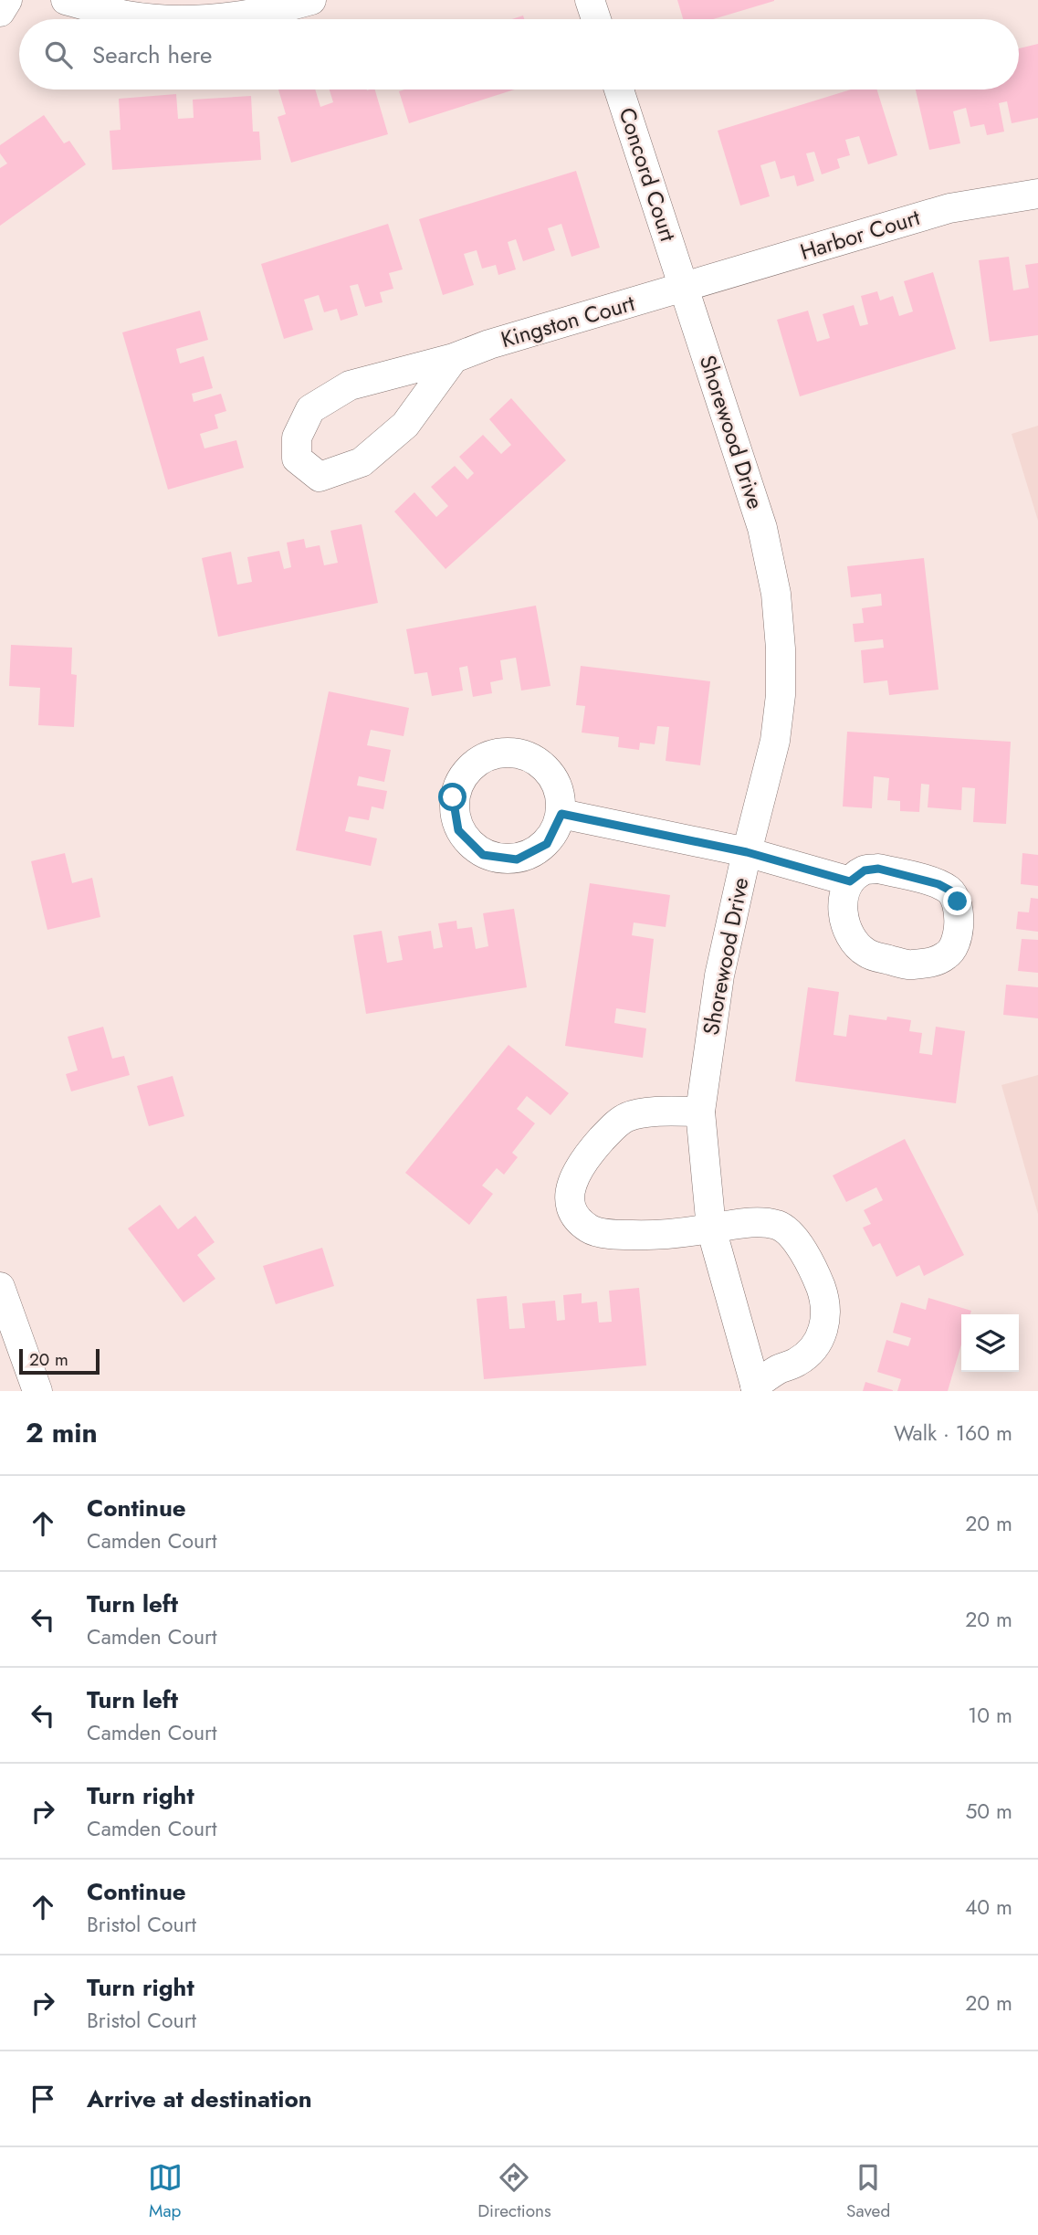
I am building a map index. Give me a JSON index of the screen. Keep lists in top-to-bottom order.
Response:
{
  "streets": {
    "street": [
      "Concord Court",
      "Harbor Court",
      "Kingston Court",
      "Shorewood Drive"
    ]
  },
  "crossings": [
    ["Concord Court", "Harbor Court"],
    ["Concord Court", "Kingston Court"],
    ["Concord Court", "Shorewood Drive"],
    ["Harbor Court", "Kingston Court"],
    ["Harbor Court", "Shorewood Drive"],
    ["Kingston Court", "Shorewood Drive"]
  ],
  "scale_bar": "20 m",
  "page": {
    "search": "Search here",
    "scale": "20 m",
    "heading": ["2 min", "Walk · 160 m"],
    "list": [
      ["Continue", "Camden Court", "20 m"],
      ["Turn left", "Camden Court", "20 m"],
      ["Turn left", "Camden Court", "10 m"],
      ["Turn right", "Camden Court", "50 m"],
      ["Continue", "Bristol Court", "40 m"],
      ["Turn right", "Bristol Court", "20 m"],
      "Arrive at destination"
    ],
    "nav": ["Map", "Directions", "Saved"]
  }
}
